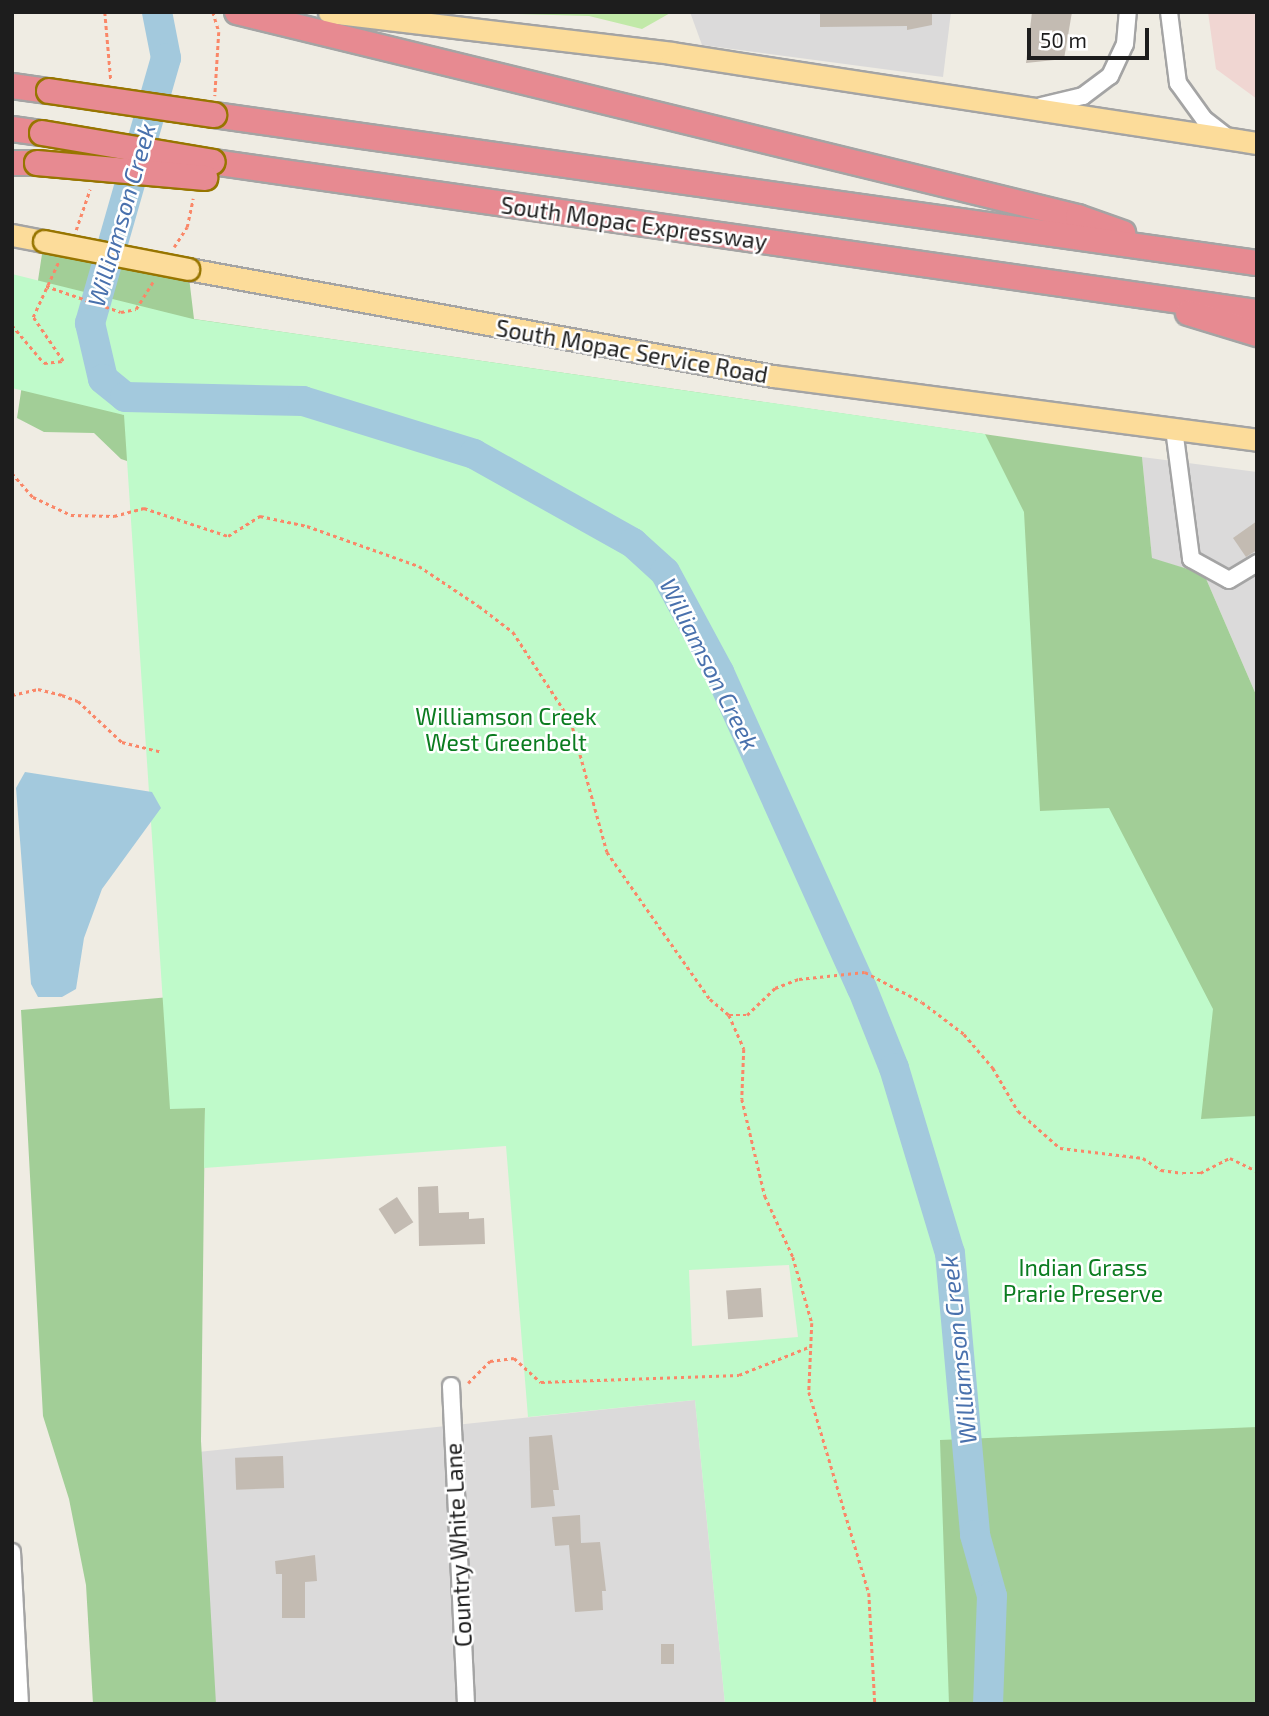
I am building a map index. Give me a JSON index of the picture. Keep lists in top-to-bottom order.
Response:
{
  "streets": {
    "highway": ["South Mopac Expressway"],
    "main road": ["South Mopac Service Road"],
    "street": ["Country White Lane"]
  },
  "water": ["Williamson Creek"],
  "parks": ["Williamson Creek West Greenbelt", "Indian Grass Prarie Preserve"],
  "scale_bar": "50 m"
}
